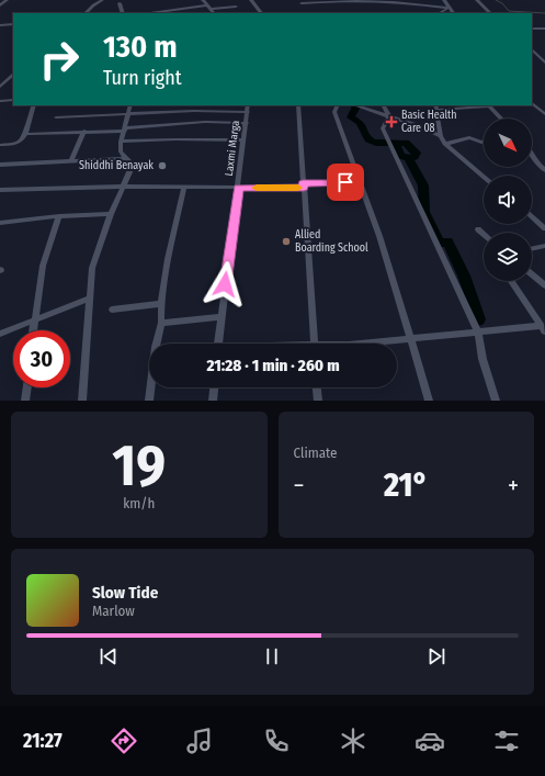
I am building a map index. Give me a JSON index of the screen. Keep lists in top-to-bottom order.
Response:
{
  "streets": {
    "street": ["Laxmi Marga"]
  },
  "places": {
    "health": ["Basic Health Care 08"],
    "other": ["Shiddhi Benayak", "Allied Boarding School"]
  },
  "north": "bottom right",
  "page": {
    "turn": ["130 m", "Turn right"],
    "limit": "30",
    "trip": "21:28 · 1 min · 260 m",
    "tile": [
      ["19", "km/h"],
      "Climate"
    ],
    "heat": ["−", "21°", "+"],
    "song": ["Slow Tide", "Marlow"],
    "tabs": "21:27"
  }
}
